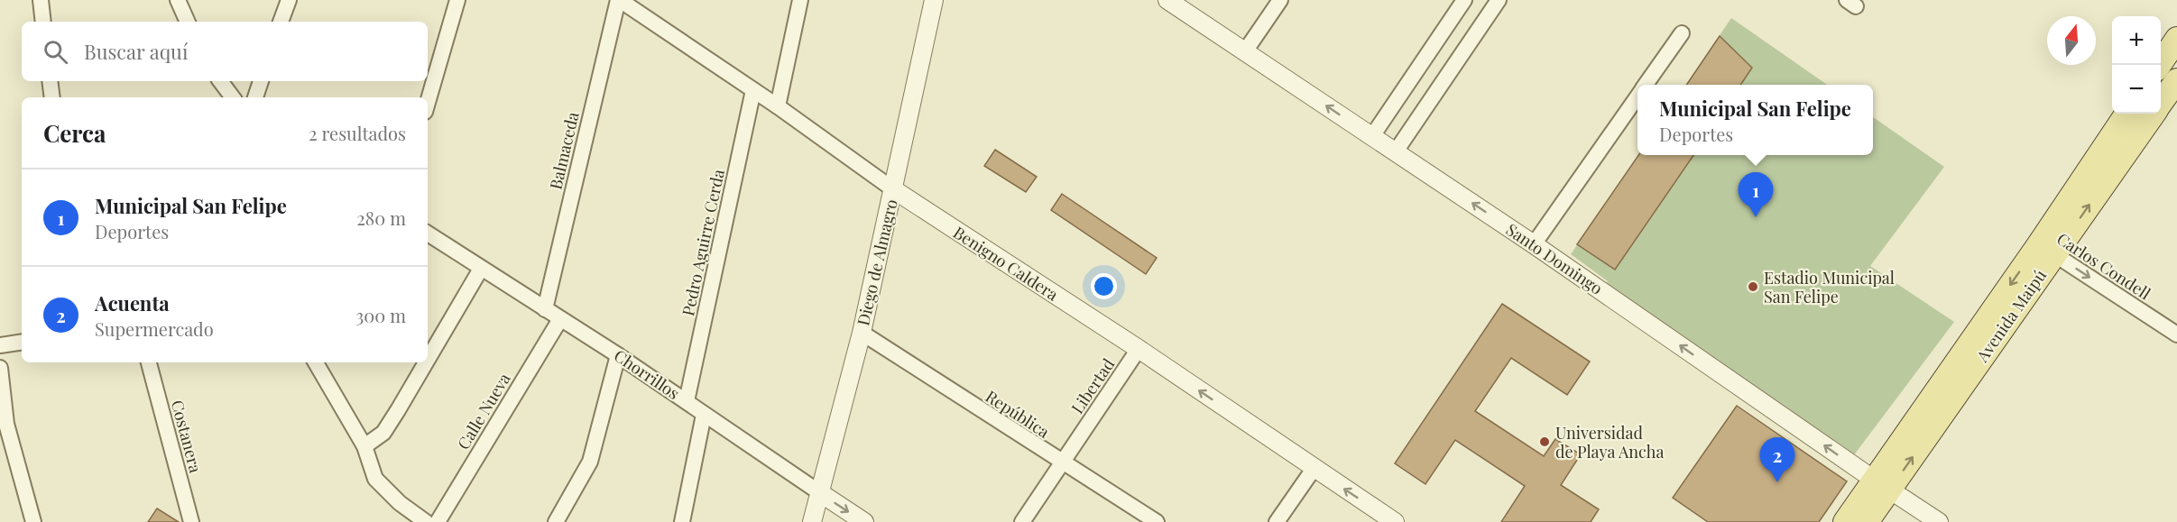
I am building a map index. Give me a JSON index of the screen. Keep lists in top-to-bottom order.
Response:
{
  "streets": {
    "main road": ["Avenida Maipú"],
    "street": [
      "Balmaceda",
      "Pedro Aguirre Cerda",
      "Santo Domingo",
      "Diego de Almagro",
      "Benigno Caldera",
      "Carlos Condell",
      "Chorrillos",
      "Libertad",
      "Calle Nueva",
      "República",
      "Costanera"
    ]
  },
  "crossings": [
    ["Balmaceda", "Benigno Caldera"],
    ["Balmaceda", "Chorrillos"],
    ["Pedro Aguirre Cerda", "Benigno Caldera"],
    ["Pedro Aguirre Cerda", "Chorrillos"],
    ["Santo Domingo", "Avenida Maipú"],
    ["Diego de Almagro", "Benigno Caldera"],
    ["Diego de Almagro", "Chorrillos"],
    ["Diego de Almagro", "República"],
    ["Benigno Caldera", "Libertad"],
    ["Carlos Condell", "Avenida Maipú"],
    ["Chorrillos", "Calle Nueva"],
    ["Libertad", "República"]
  ],
  "one_way": ["Santo Domingo", "Carlos Condell"],
  "places": ["Estadio Municipal San Felipe", "Universidad de Playa Ancha"],
  "north": "top",
  "page": {
    "map_buttons": ["+", "−"],
    "search": "Buscar aquí",
    "popup": ["Municipal San Felipe", "Deportes"],
    "heading": ["Cerca", "2 resultados"],
    "list": [
      {
        "mark": "1",
        "name": "Municipal San Felipe",
        "note": "Deportes",
        "value": "280 m"
      },
      {
        "mark": "2",
        "name": "Acuenta",
        "note": "Supermercado",
        "value": "300 m"
      }
    ],
    "pins": ["1", "2"]
  }
}
